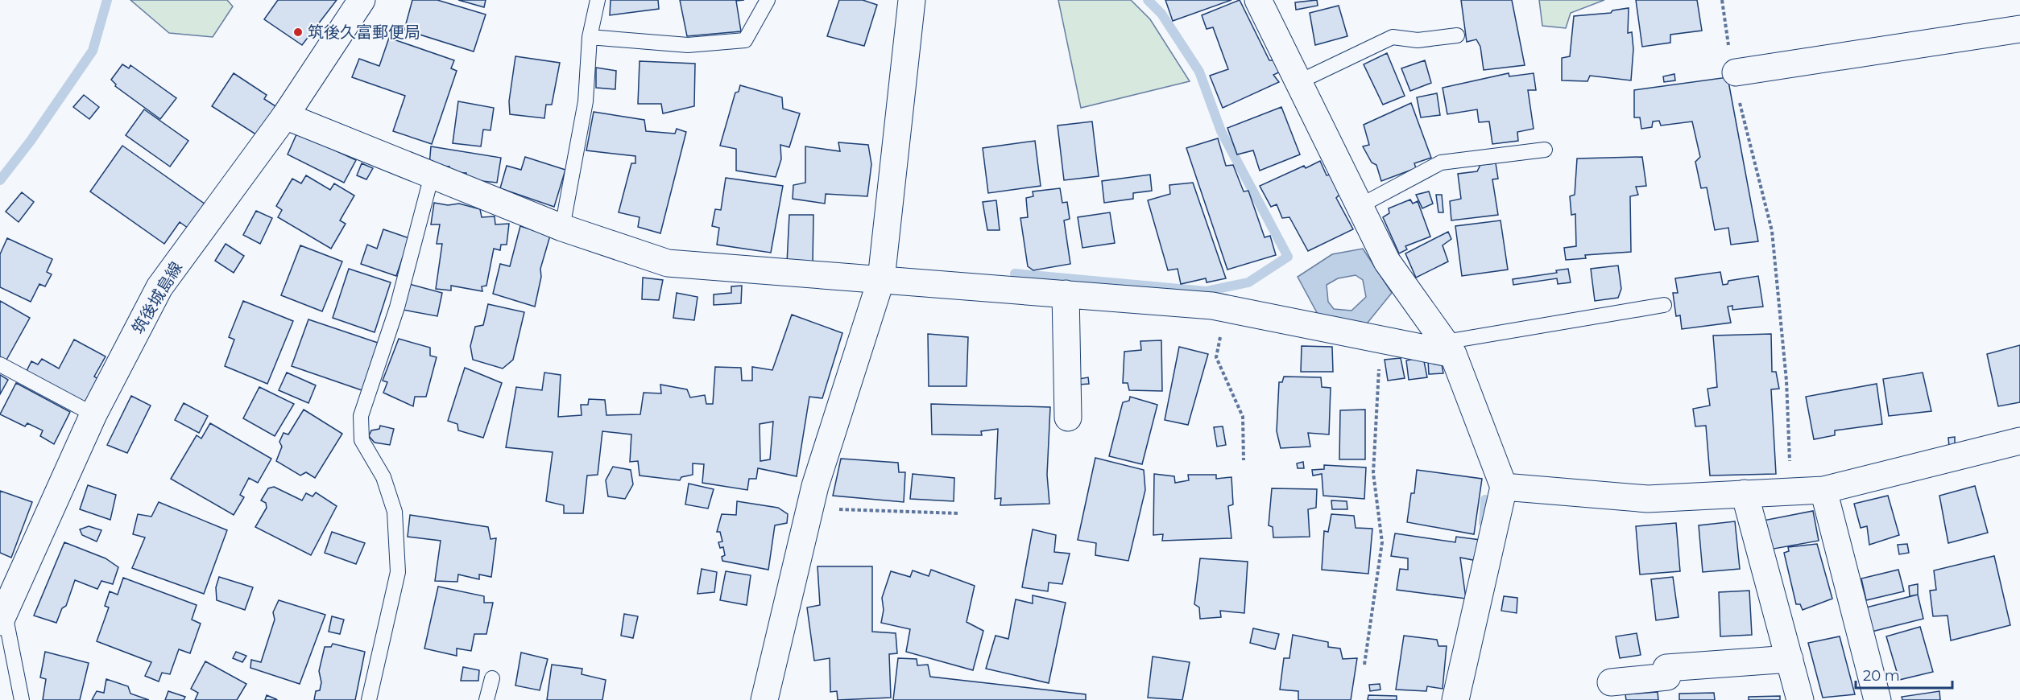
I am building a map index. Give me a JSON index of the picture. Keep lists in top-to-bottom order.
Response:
{
  "streets": {
    "street": ["筑後城島線"]
  },
  "places": ["筑後久富郵便局"],
  "scale_bar": "20 m"
}
